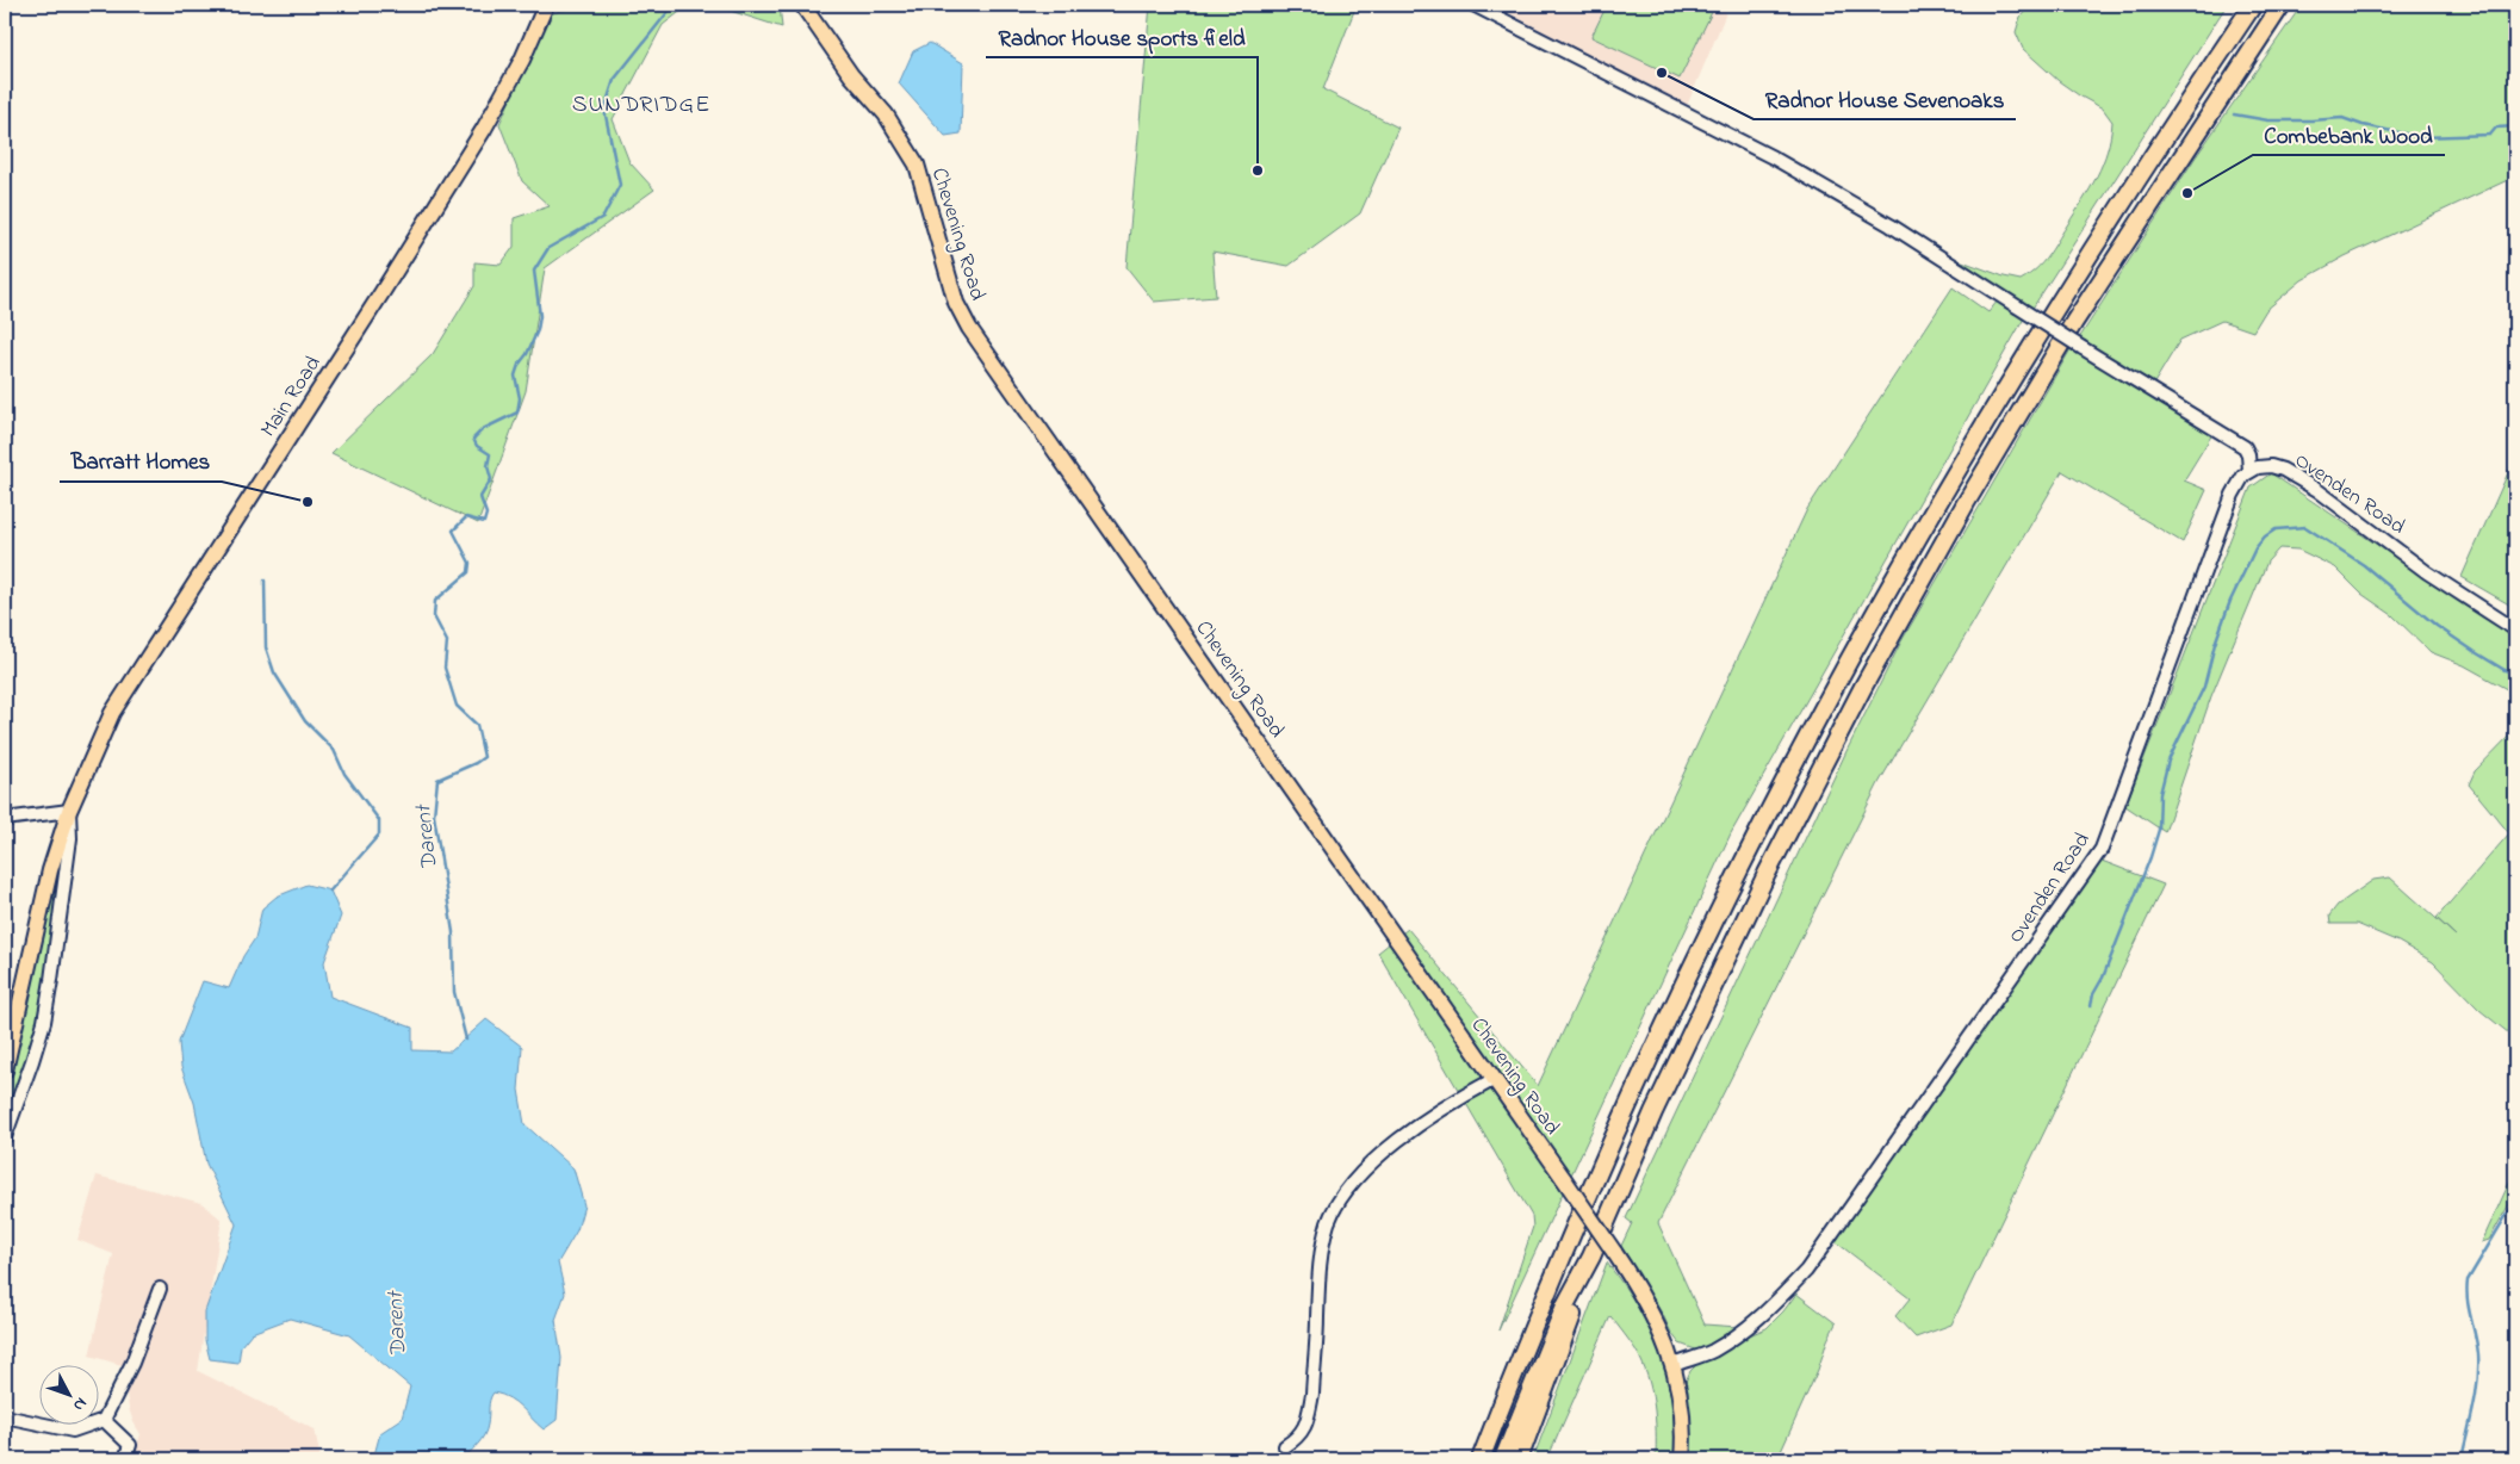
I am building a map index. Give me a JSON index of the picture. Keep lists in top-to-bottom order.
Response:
{
  "streets": {
    "main road": ["Chevening Road", "Main Road"],
    "street": ["Ovenden Road"]
  },
  "crossings": [
    ["Chevening Road", "Ovenden Road"]
  ],
  "districts": ["SUNDRIDGE"],
  "water": ["Darent"],
  "places": [
    "Radnor House Sevenoaks",
    "Radnor House sports field",
    "Combebank Wood",
    "Barratt Homes"
  ],
  "north": "bottom right"
}
